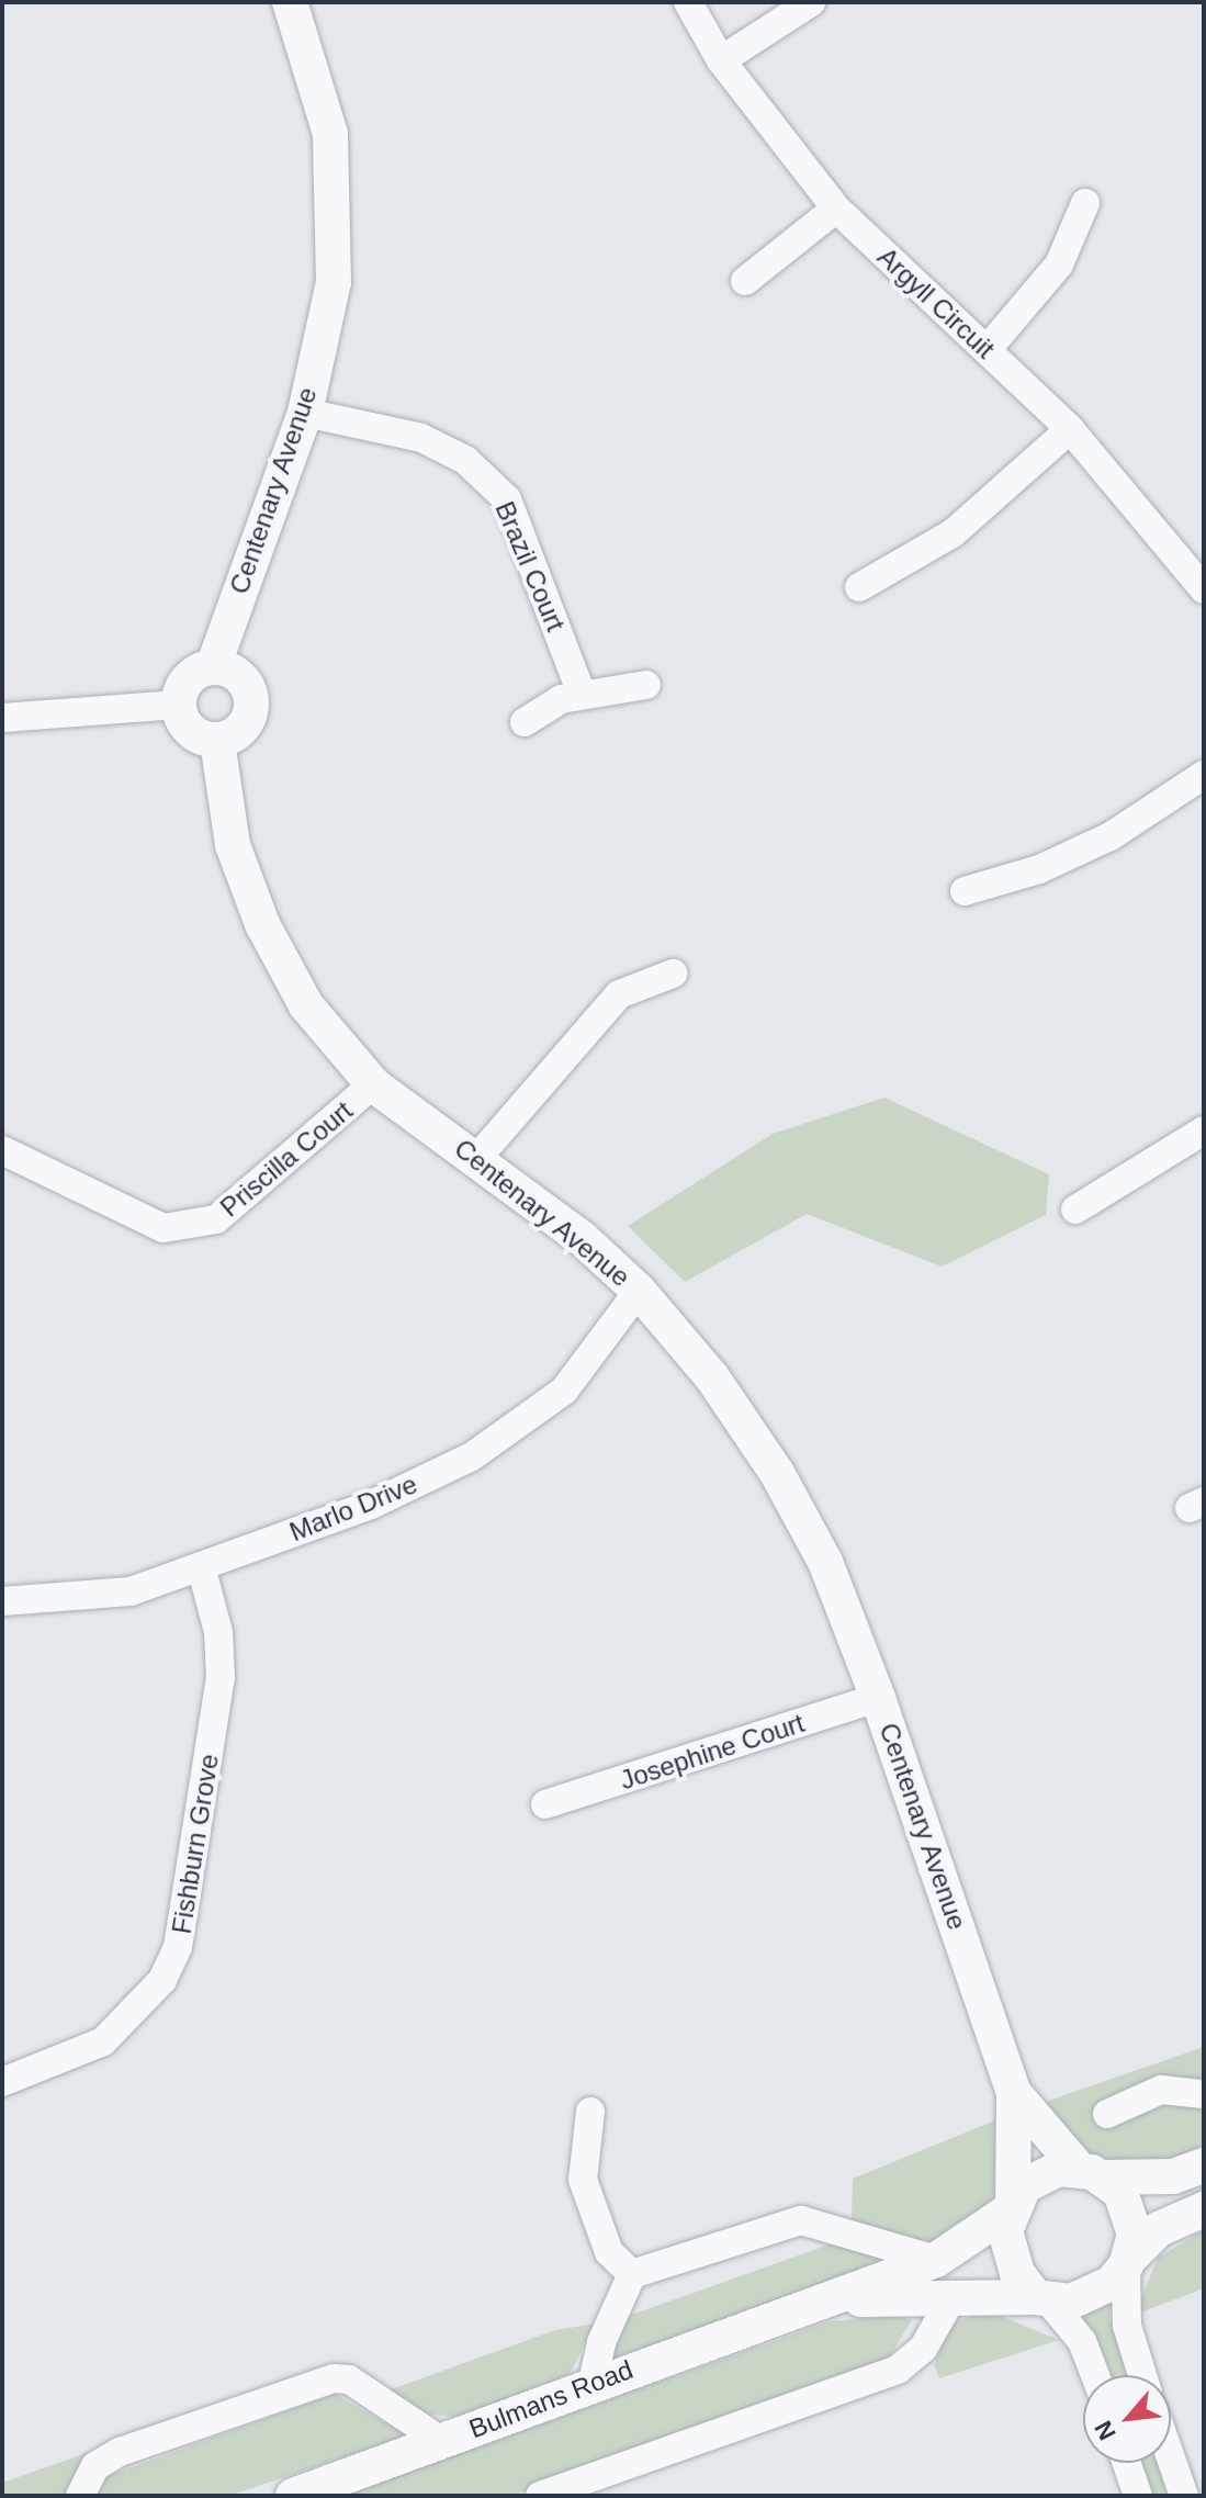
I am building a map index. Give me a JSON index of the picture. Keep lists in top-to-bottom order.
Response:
{
  "streets": {
    "street": [
      "Argyll Circuit",
      "Centenary Avenue",
      "Brazil Court",
      "Priscilla Court",
      "Marlo Drive",
      "Josephine Court",
      "Fishburn Grove",
      "Bulmans Road"
    ]
  },
  "crossings": [
    ["Centenary Avenue", "Brazil Court"],
    ["Centenary Avenue", "Priscilla Court"],
    ["Centenary Avenue", "Marlo Drive"],
    ["Centenary Avenue", "Josephine Court"],
    ["Centenary Avenue", "Bulmans Road"],
    ["Marlo Drive", "Fishburn Grove"]
  ],
  "north": "bottom left"
}
